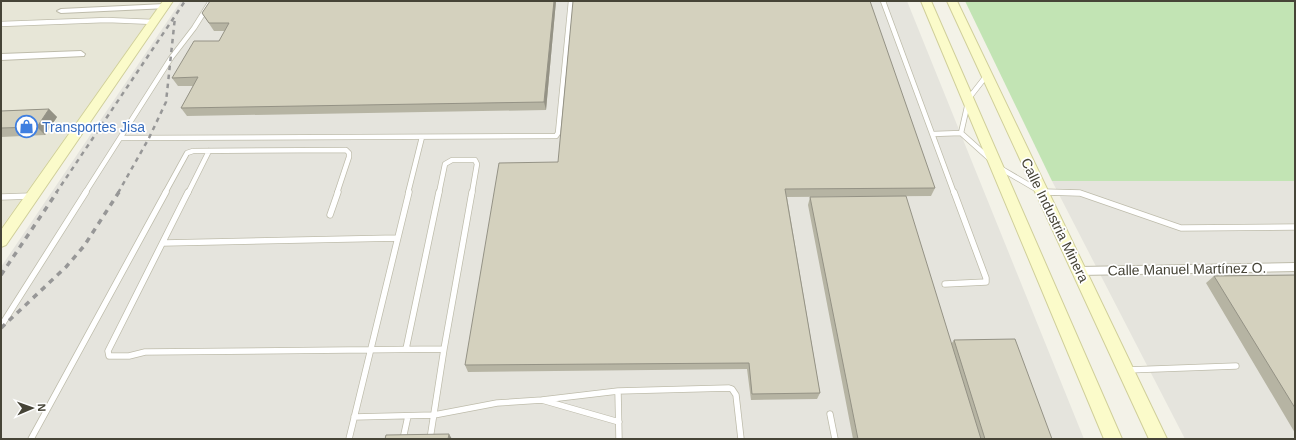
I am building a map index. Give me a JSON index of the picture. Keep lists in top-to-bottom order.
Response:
{
  "streets": {
    "main road": ["Calle Industria Minera"],
    "street": ["Calle Manuel Martínez O."]
  },
  "crossings": [
    ["Calle Industria Minera", "Calle Manuel Martínez O."]
  ],
  "places": {
    "shop": ["Transportes Jisa"]
  },
  "north": "right"
}
